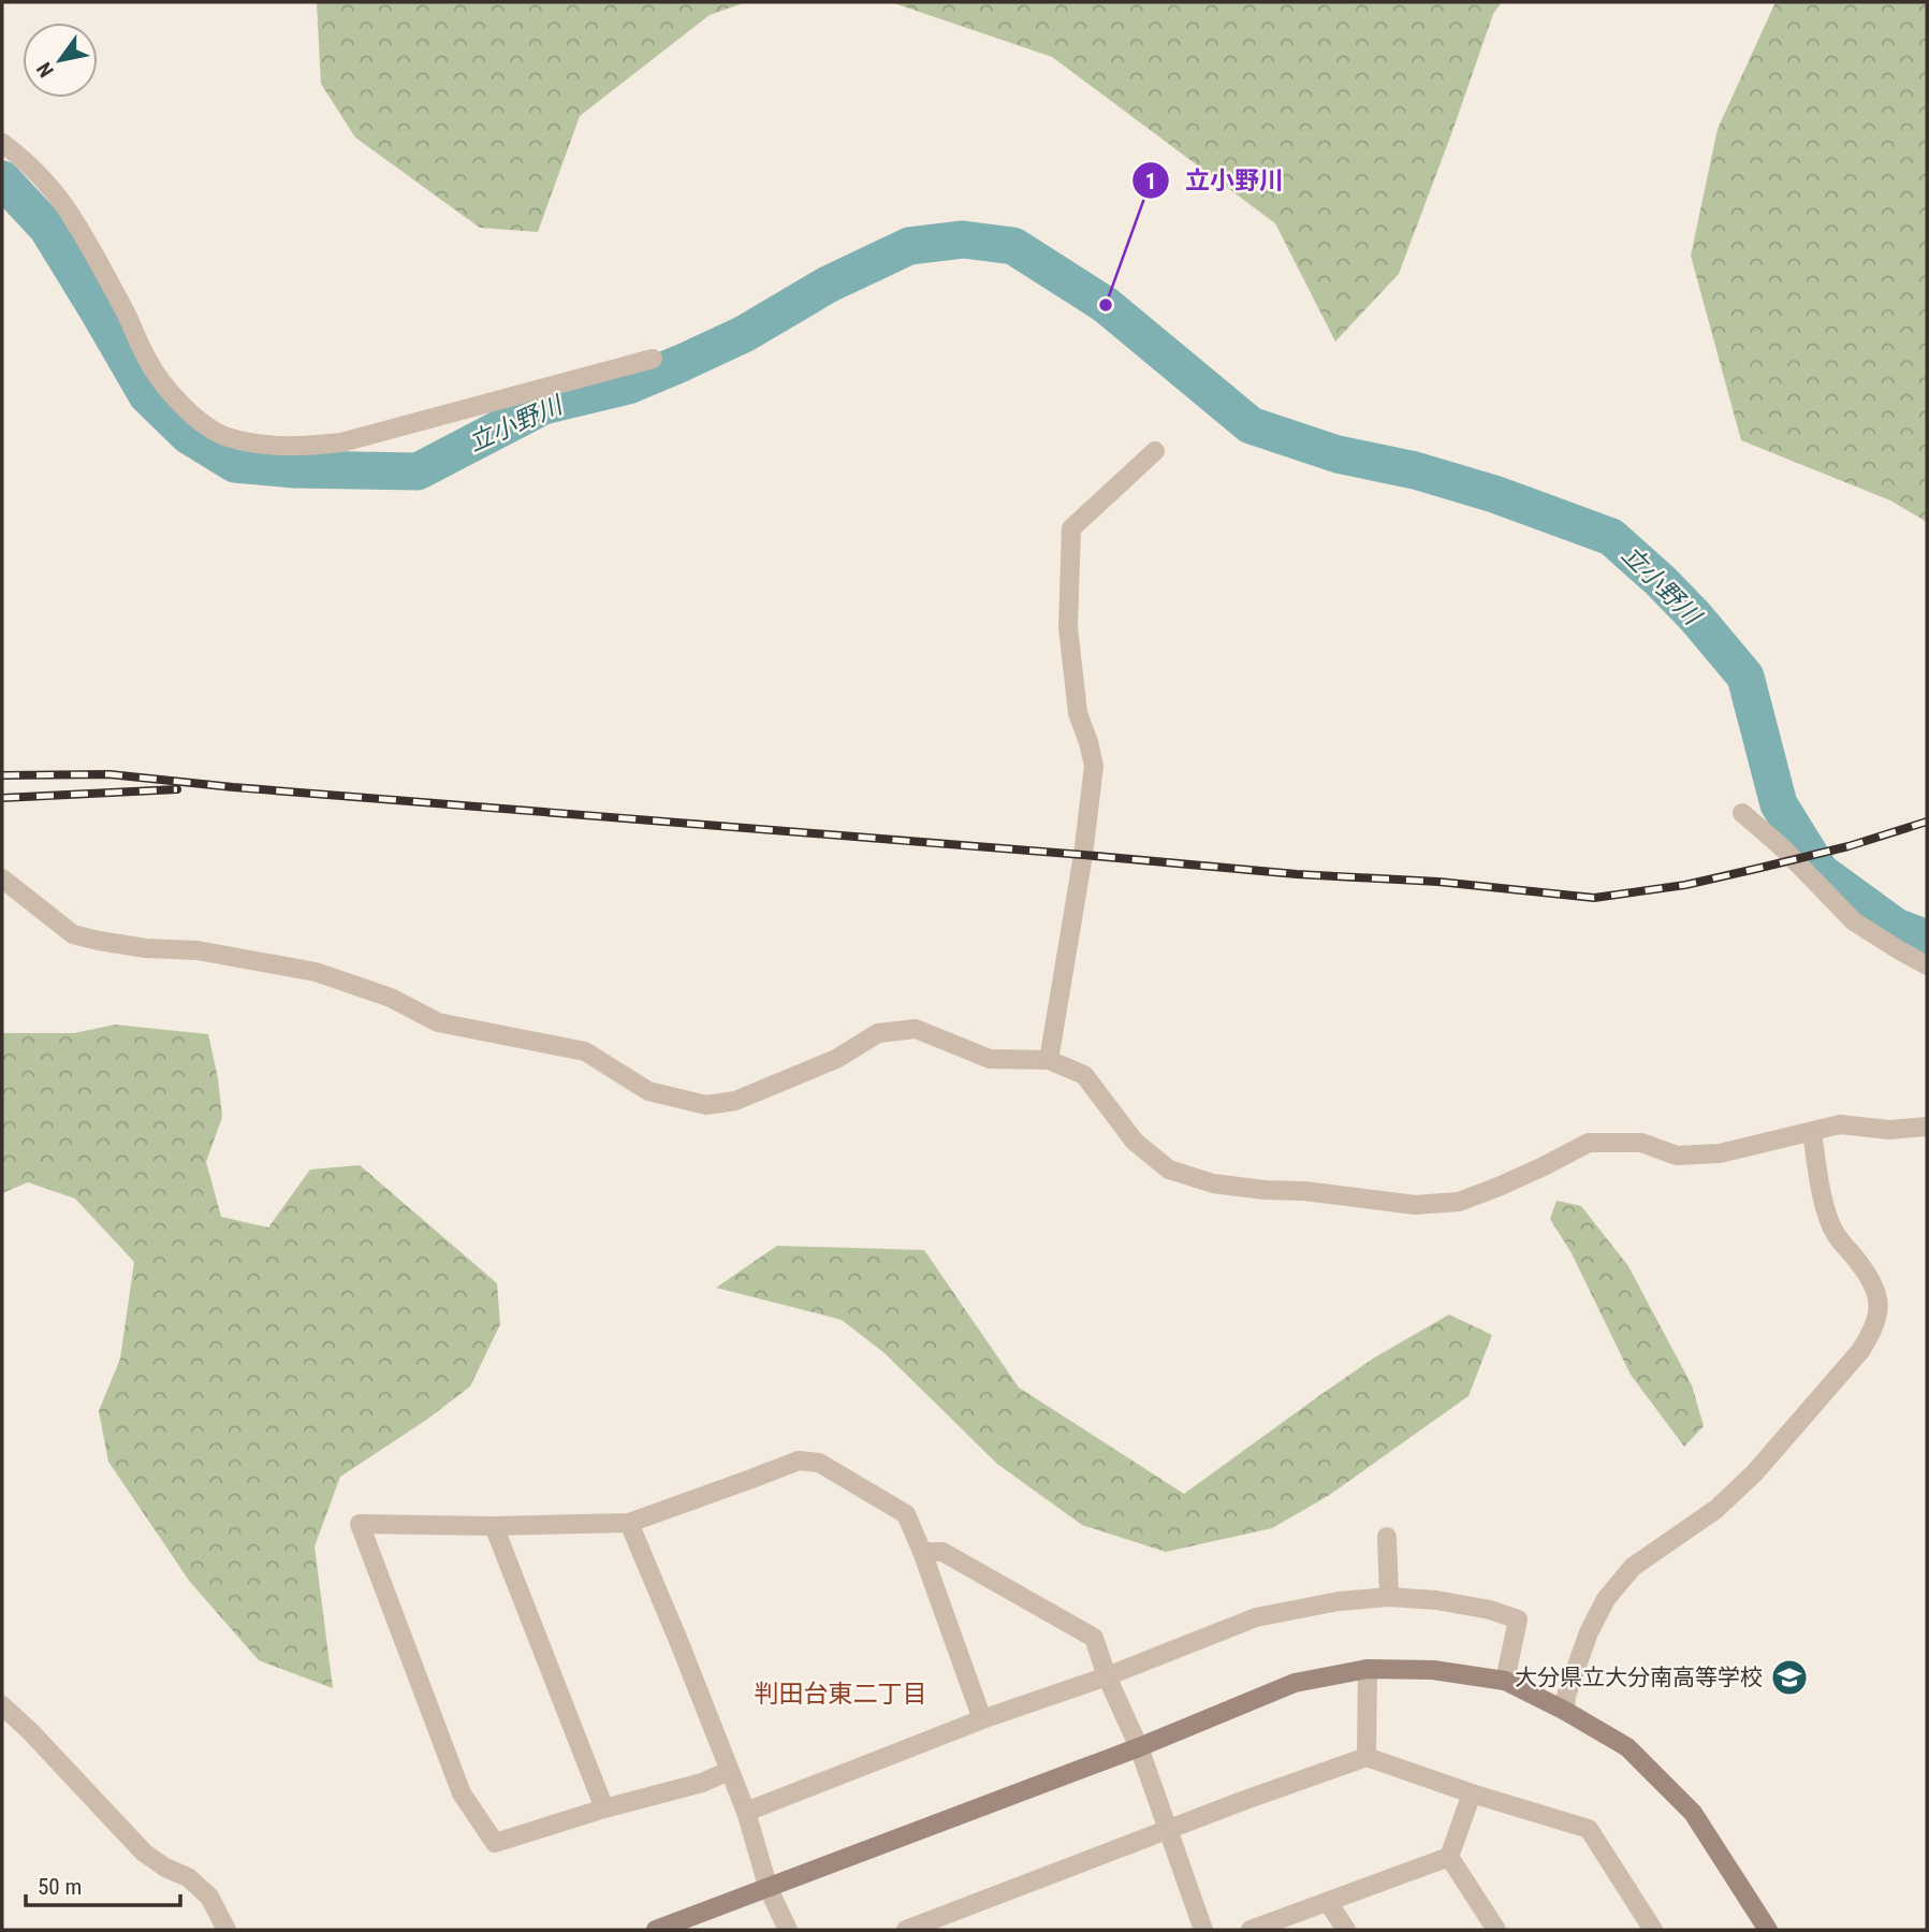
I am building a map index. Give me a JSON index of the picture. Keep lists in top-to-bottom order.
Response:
{
  "districts": ["判田台東二丁目"],
  "water": ["立小野川"],
  "places": {
    "other": ["立小野川"],
    "school or university": ["大分県立大分南高等学校"]
  },
  "scale_bar": "50 m",
  "north": "bottom left"
}
